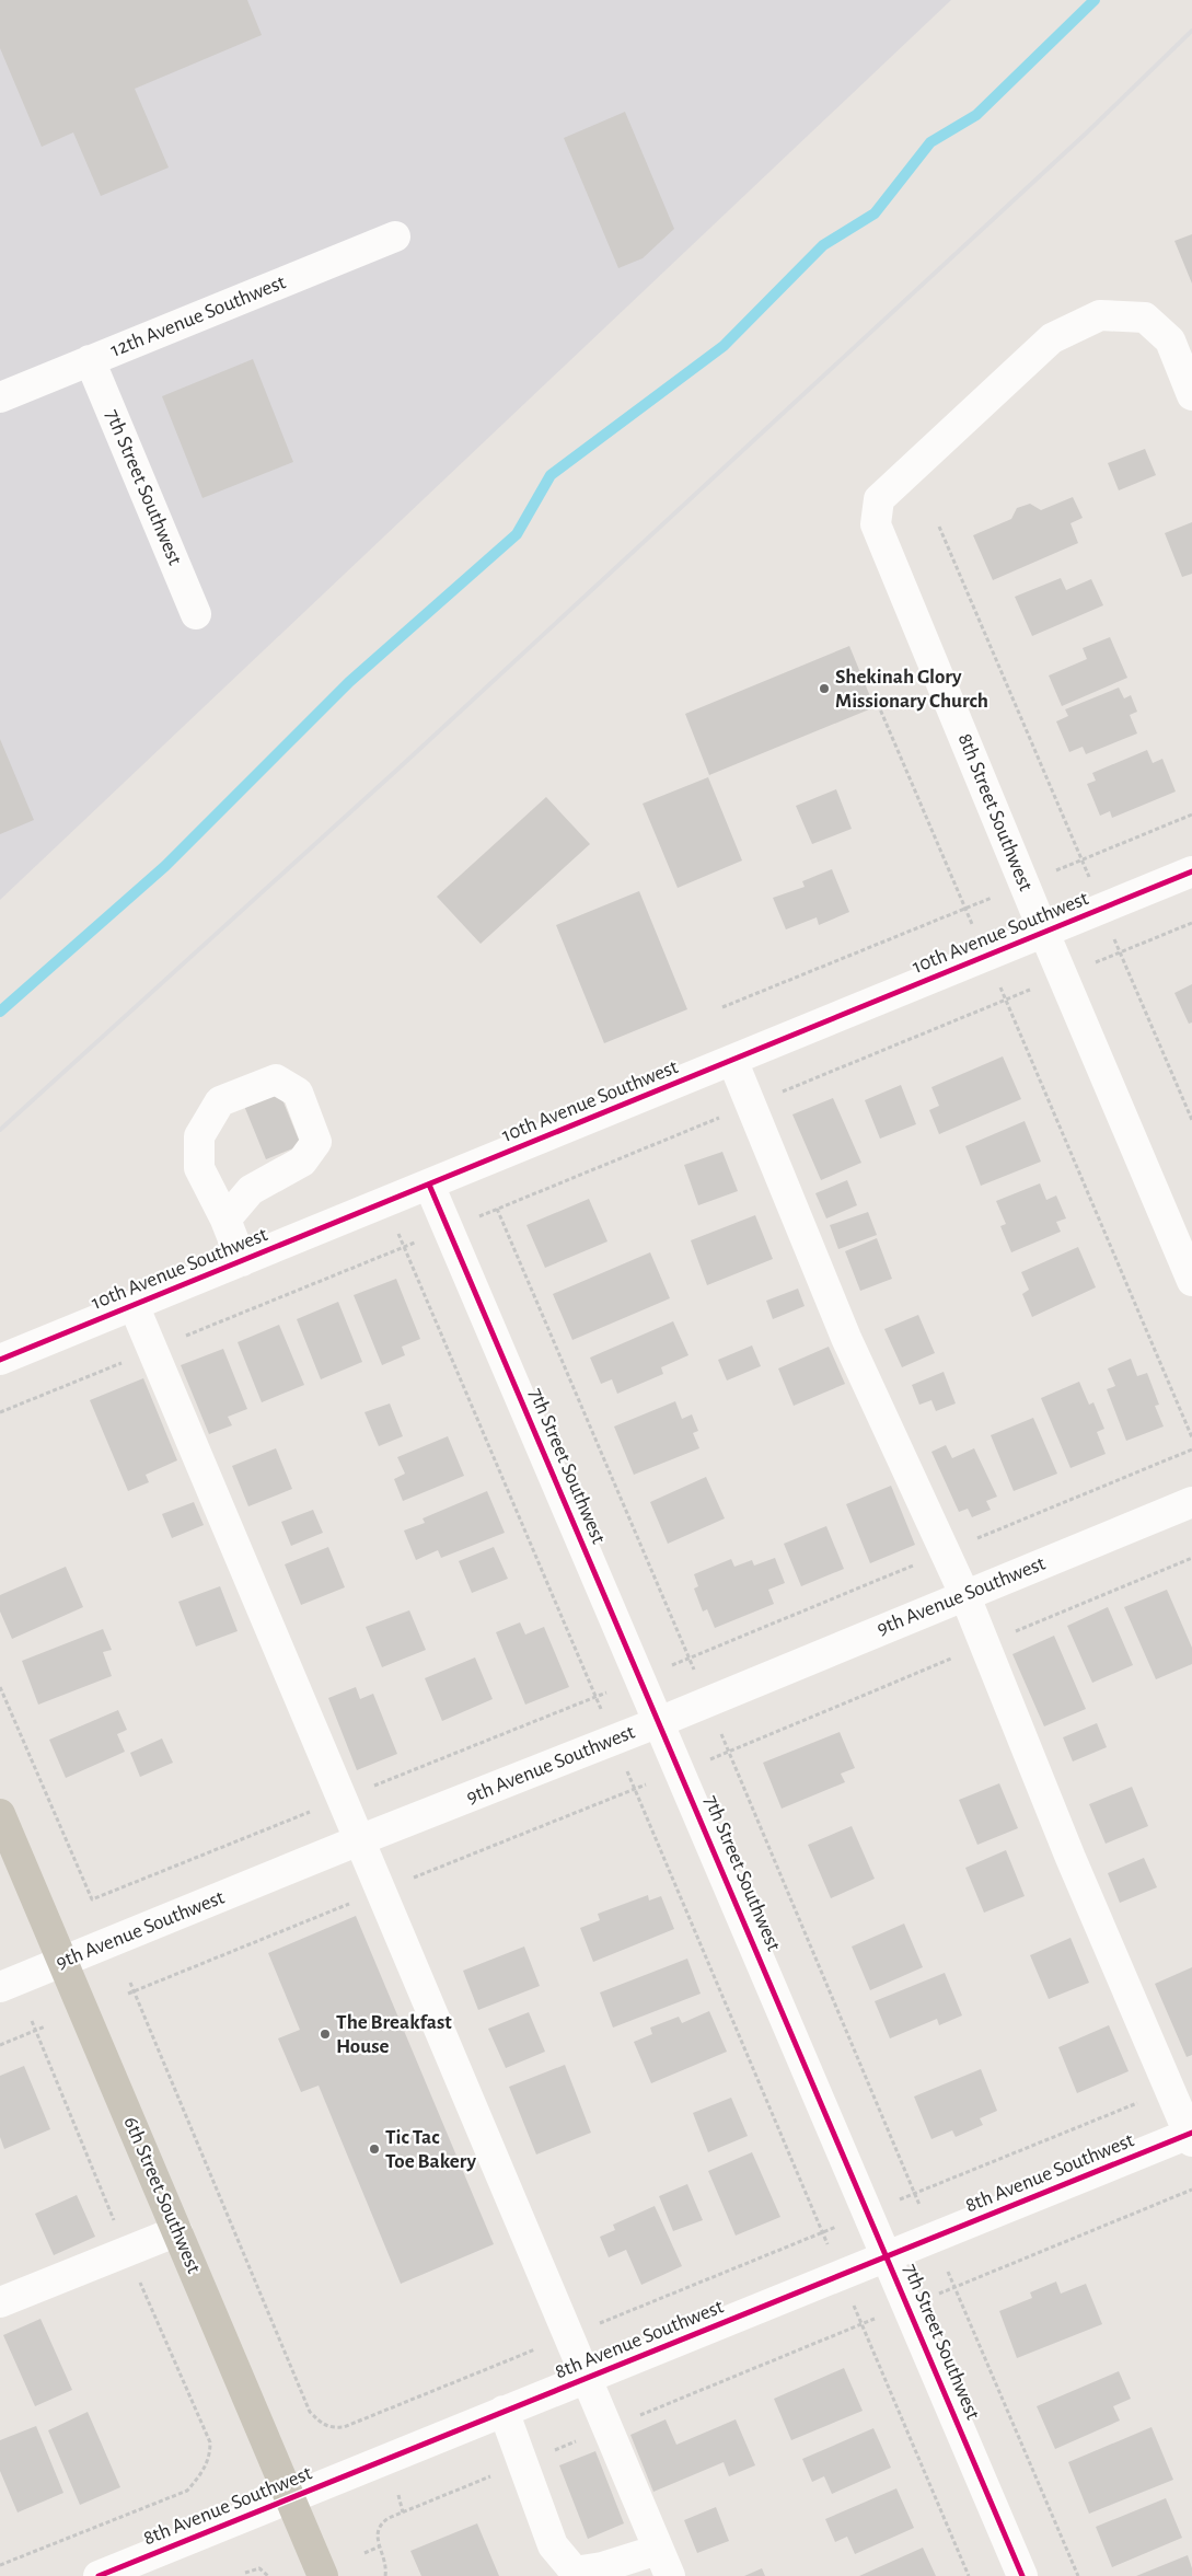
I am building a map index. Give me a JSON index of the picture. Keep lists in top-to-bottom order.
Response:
{
  "streets": {
    "main road": ["6th Street Southwest"],
    "street": [
      "12th Avenue Southwest",
      "7th Street Southwest",
      "8th Street Southwest",
      "10th Avenue Southwest",
      "9th Avenue Southwest",
      "8th Avenue Southwest"
    ]
  },
  "crossings": [
    ["12th Avenue Southwest", "7th Street Southwest"],
    ["7th Street Southwest", "10th Avenue Southwest"],
    ["7th Street Southwest", "9th Avenue Southwest"],
    ["7th Street Southwest", "8th Avenue Southwest"],
    ["8th Street Southwest", "10th Avenue Southwest"],
    ["9th Avenue Southwest", "6th Street Southwest"],
    ["8th Avenue Southwest", "6th Street Southwest"]
  ],
  "places": ["Shekinah Glory Missionary Church", "The Breakfast House", "Tic Tac Toe Bakery"]
}
